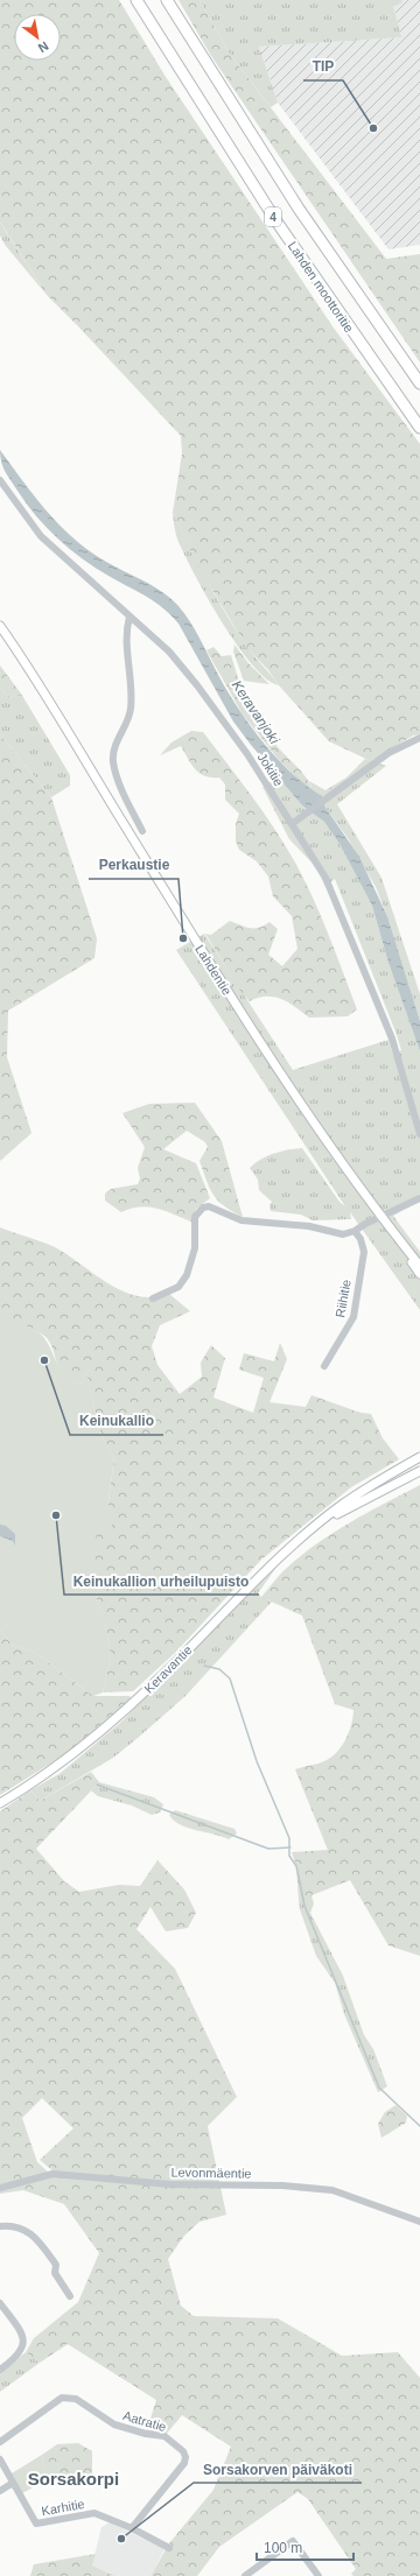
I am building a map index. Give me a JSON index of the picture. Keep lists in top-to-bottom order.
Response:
{
  "streets": {
    "highway": ["4", "Lahden moottoritie"],
    "main road": ["Lahdentie", "Keravantie"],
    "street": [
      "Jokitie",
      "Riihitie",
      "Levonmäentie",
      "Aatratie",
      "Karhitie"
    ]
  },
  "crossings": [
    ["Aatratie", "Karhitie"]
  ],
  "districts": ["Sorsakorpi"],
  "water": ["Keravanjoki"],
  "places": [
    "TIP",
    "Perkaustie",
    "Keinukallio",
    "Keinukallion urheilupuisto",
    "Sorsakorven päiväkoti"
  ],
  "scale_bar": "100 m",
  "north": "bottom right"
}
